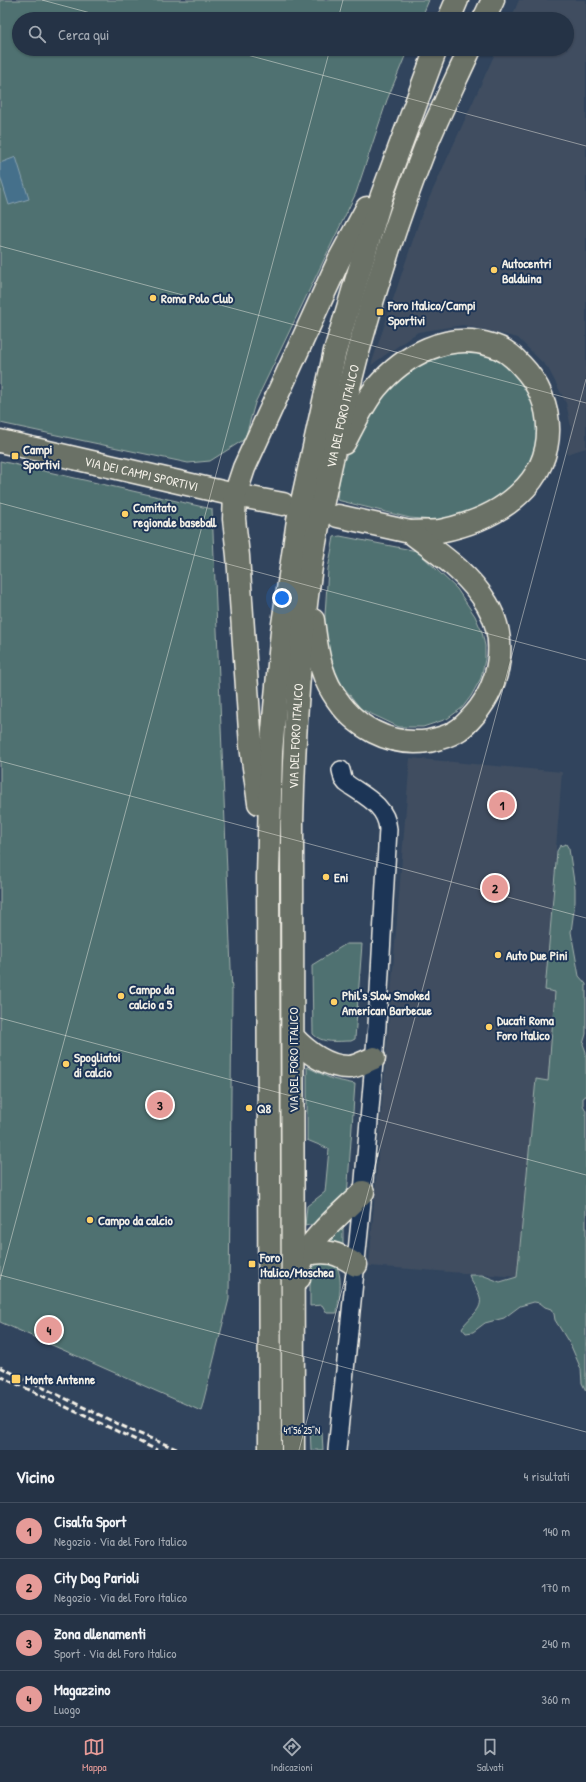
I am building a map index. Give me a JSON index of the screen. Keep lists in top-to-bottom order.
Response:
{
  "streets": {
    "main road": ["VIA DEL FORO ITALICO", "VIA DEI CAMPI SPORTIVI"]
  },
  "places": {
    "other": [
      "Autocentri Balduina",
      "Roma Polo Club",
      "Comitato regionale baseball",
      "Eni",
      "Auto Due Pini",
      "Campo da calcio a 5",
      "Phil's Slow Smoked American Barbecue",
      "Ducati Roma Foro Italico",
      "Spogliatoi di calcio",
      "Q8",
      "Campo da calcio"
    ],
    "transit": [
      "Foro Italico/Campi Sportivi",
      "Campi Sportivi",
      "Foro Italico/Moschea",
      "Monte Antenne"
    ]
  },
  "page": {
    "search": "Cerca qui",
    "pins": [
      "1",
      "2",
      "3",
      "4"
    ],
    "heading": ["Vicino", "4 risultati"],
    "list": [
      {
        "mark": "1",
        "name": "Cisalfa Sport",
        "note": "Negozio · Via del Foro Italico",
        "value": "140 m"
      },
      {
        "mark": "2",
        "name": "City Dog Parioli",
        "note": "Negozio · Via del Foro Italico",
        "value": "170 m"
      },
      {
        "mark": "3",
        "name": "Zona allenamenti",
        "note": "Sport · Via del Foro Italico",
        "value": "240 m"
      },
      {
        "mark": "4",
        "name": "Magazzino",
        "note": "Luogo",
        "value": "360 m"
      }
    ],
    "nav": ["Mappa", "Indicazioni", "Salvati"]
  },
  "coordinates": ["41°56'25\"N"]
}
